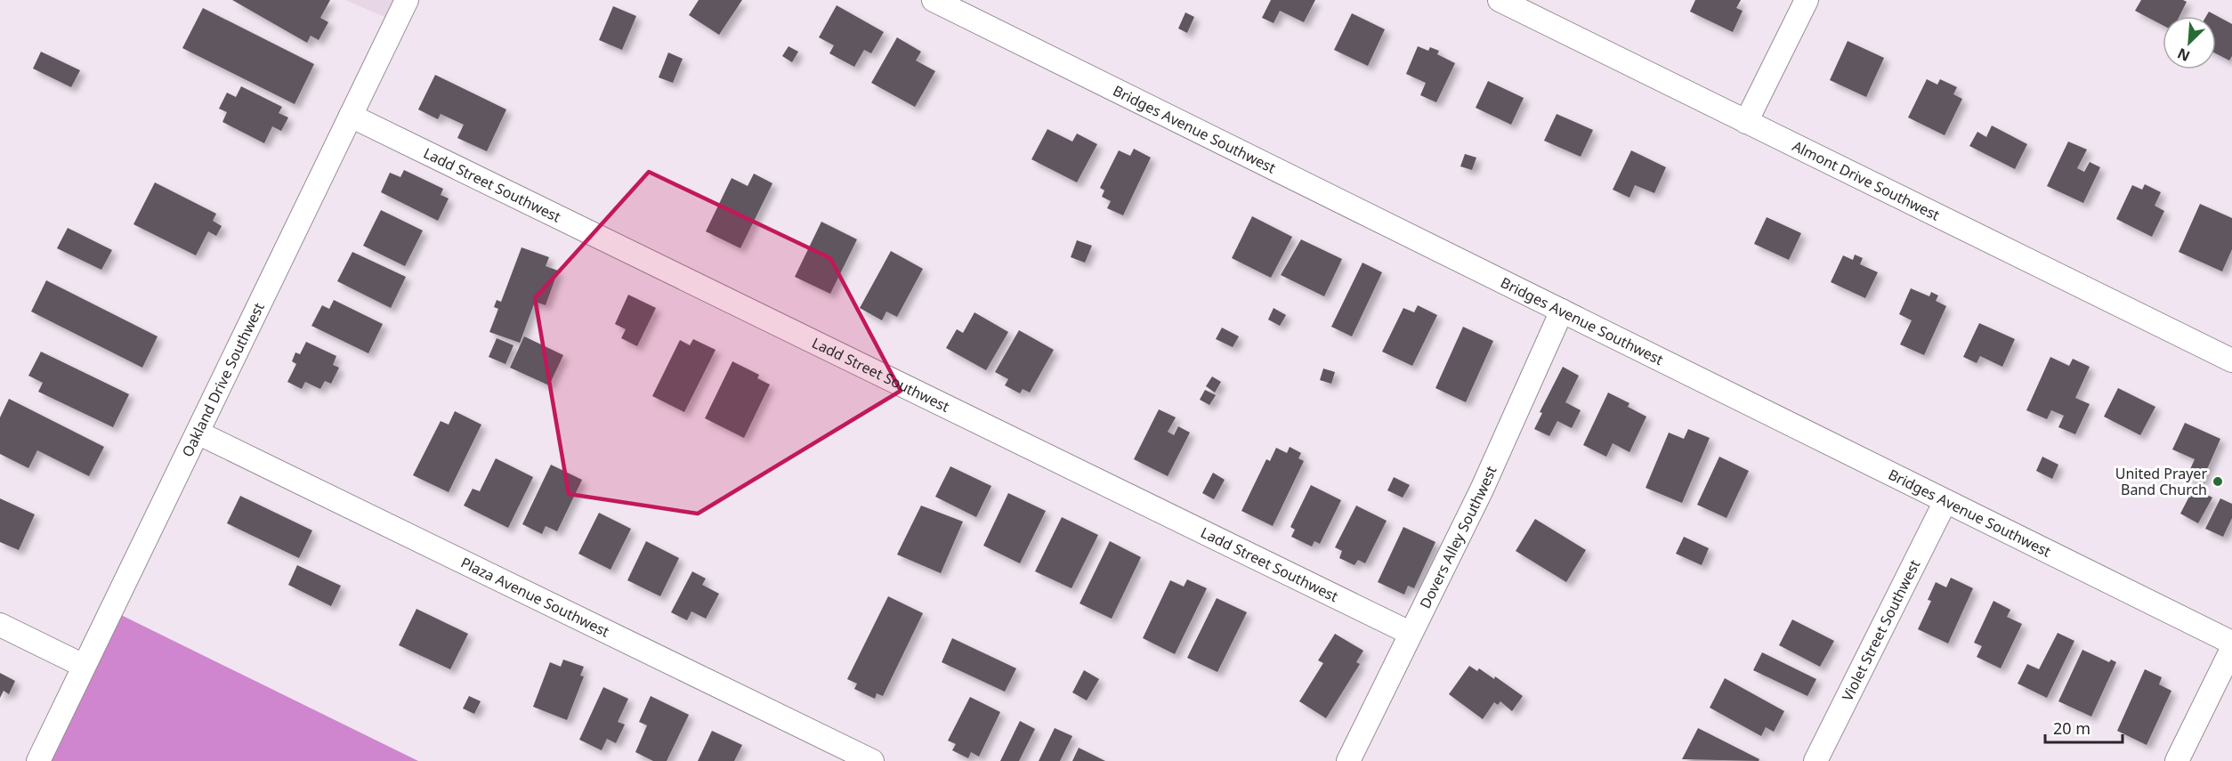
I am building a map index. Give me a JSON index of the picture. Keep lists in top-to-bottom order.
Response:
{
  "streets": {
    "street": [
      "Bridges Avenue Southwest",
      "Almont Drive Southwest",
      "Ladd Street Southwest",
      "Oakland Drive Southwest",
      "Dovers Alley Southwest",
      "Plaza Avenue Southwest",
      "Violet Street Southwest"
    ]
  },
  "crossings": [
    ["Bridges Avenue Southwest", "Dovers Alley Southwest"],
    ["Bridges Avenue Southwest", "Violet Street Southwest"],
    ["Ladd Street Southwest", "Oakland Drive Southwest"],
    ["Ladd Street Southwest", "Dovers Alley Southwest"],
    ["Oakland Drive Southwest", "Plaza Avenue Southwest"]
  ],
  "places": ["United Prayer Band Church"],
  "scale_bar": "20 m",
  "north": "bottom left"
}
